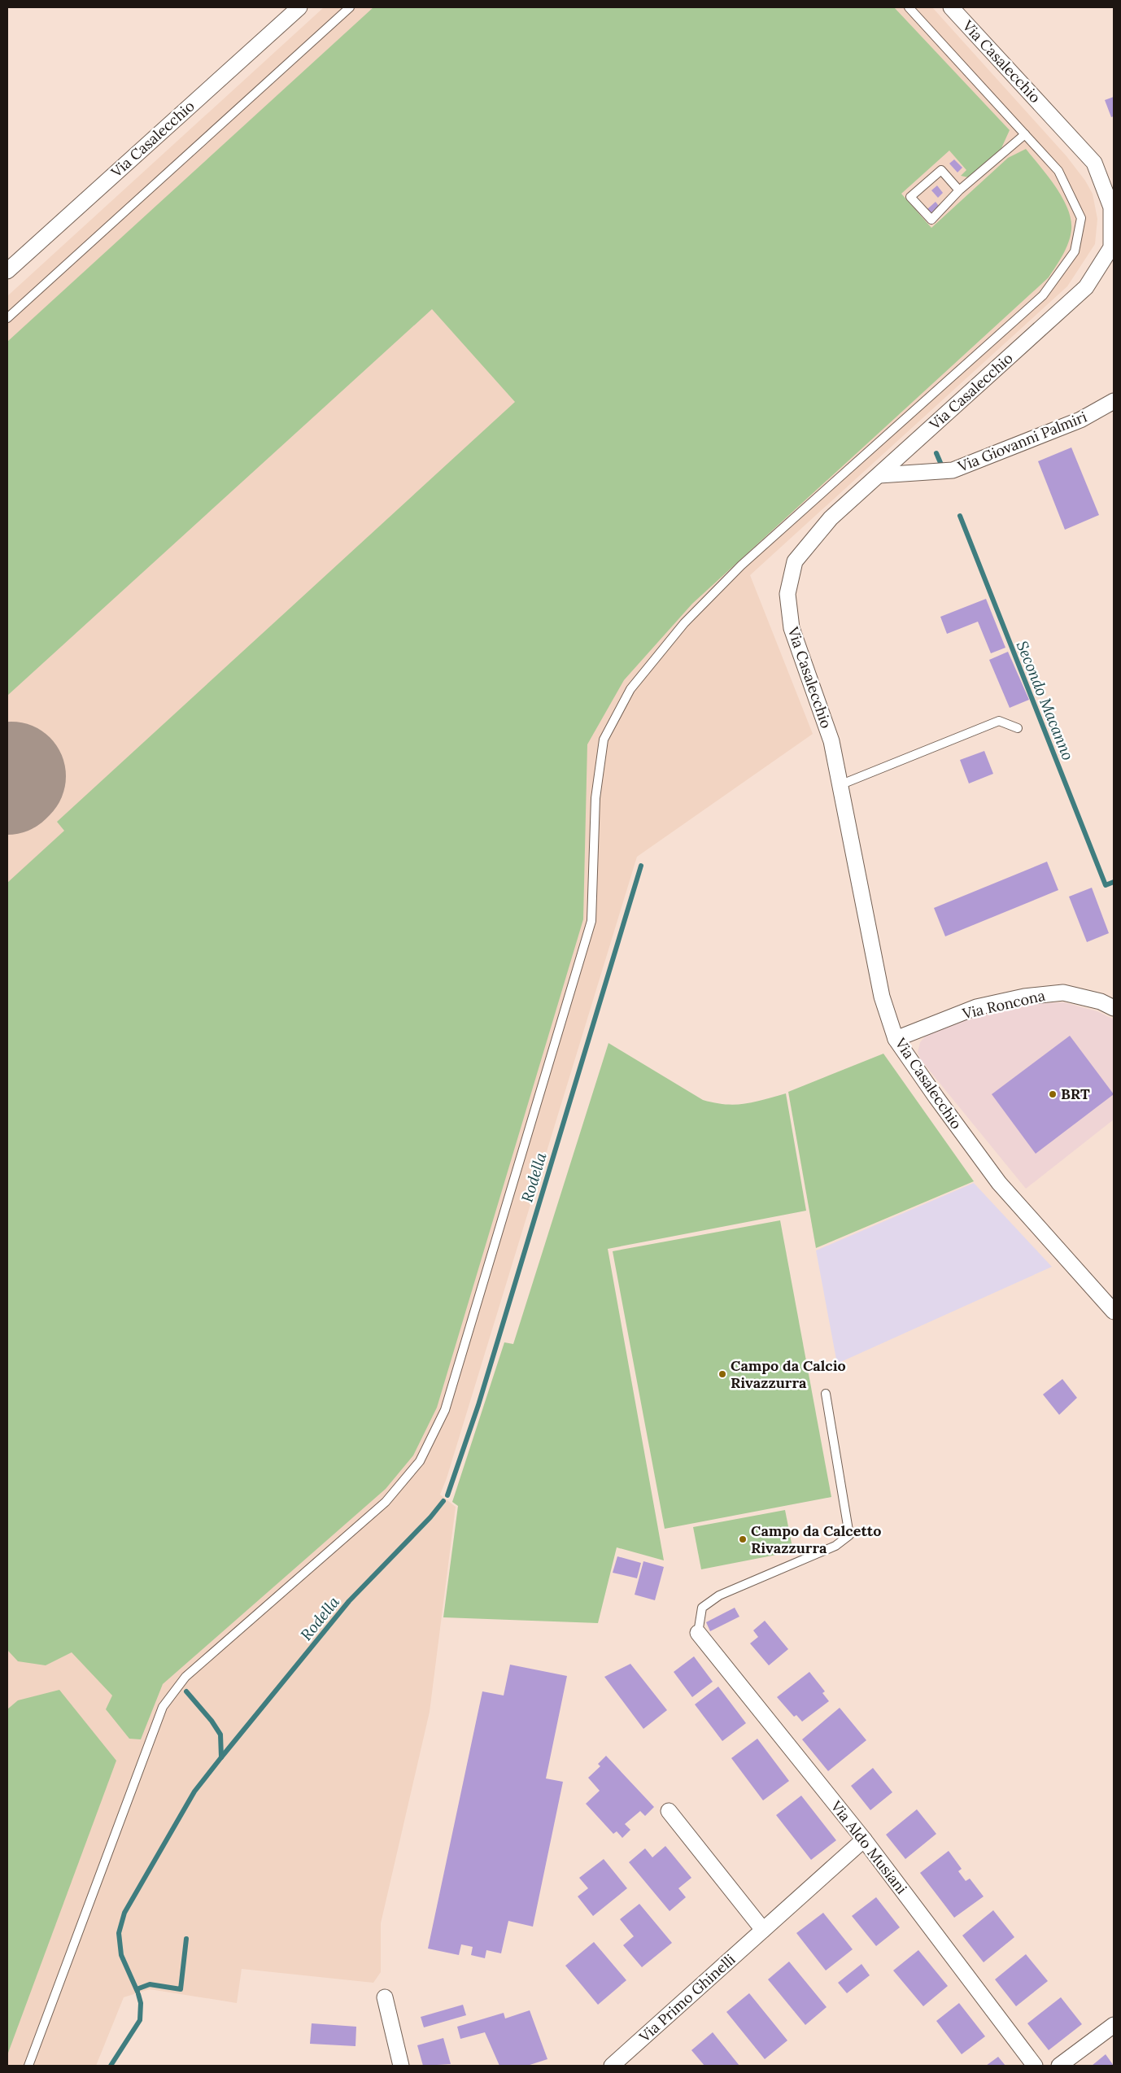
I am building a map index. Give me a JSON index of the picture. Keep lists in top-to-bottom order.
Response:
{
  "streets": {
    "street": [
      "Via Casalecchio",
      "Via Giovanni Palmiri",
      "Via Roncona",
      "Via Aldo Musiani",
      "Via Primo Ghinelli"
    ]
  },
  "crossings": [
    ["Via Casalecchio", "Via Giovanni Palmiri"],
    ["Via Casalecchio", "Via Roncona"],
    ["Via Aldo Musiani", "Via Primo Ghinelli"]
  ],
  "water": ["Secondo Macanno", "Rodella"],
  "places": ["BRT", "Campo da Calcio Rivazzurra", "Campo da Calcetto Rivazzurra"]
}
